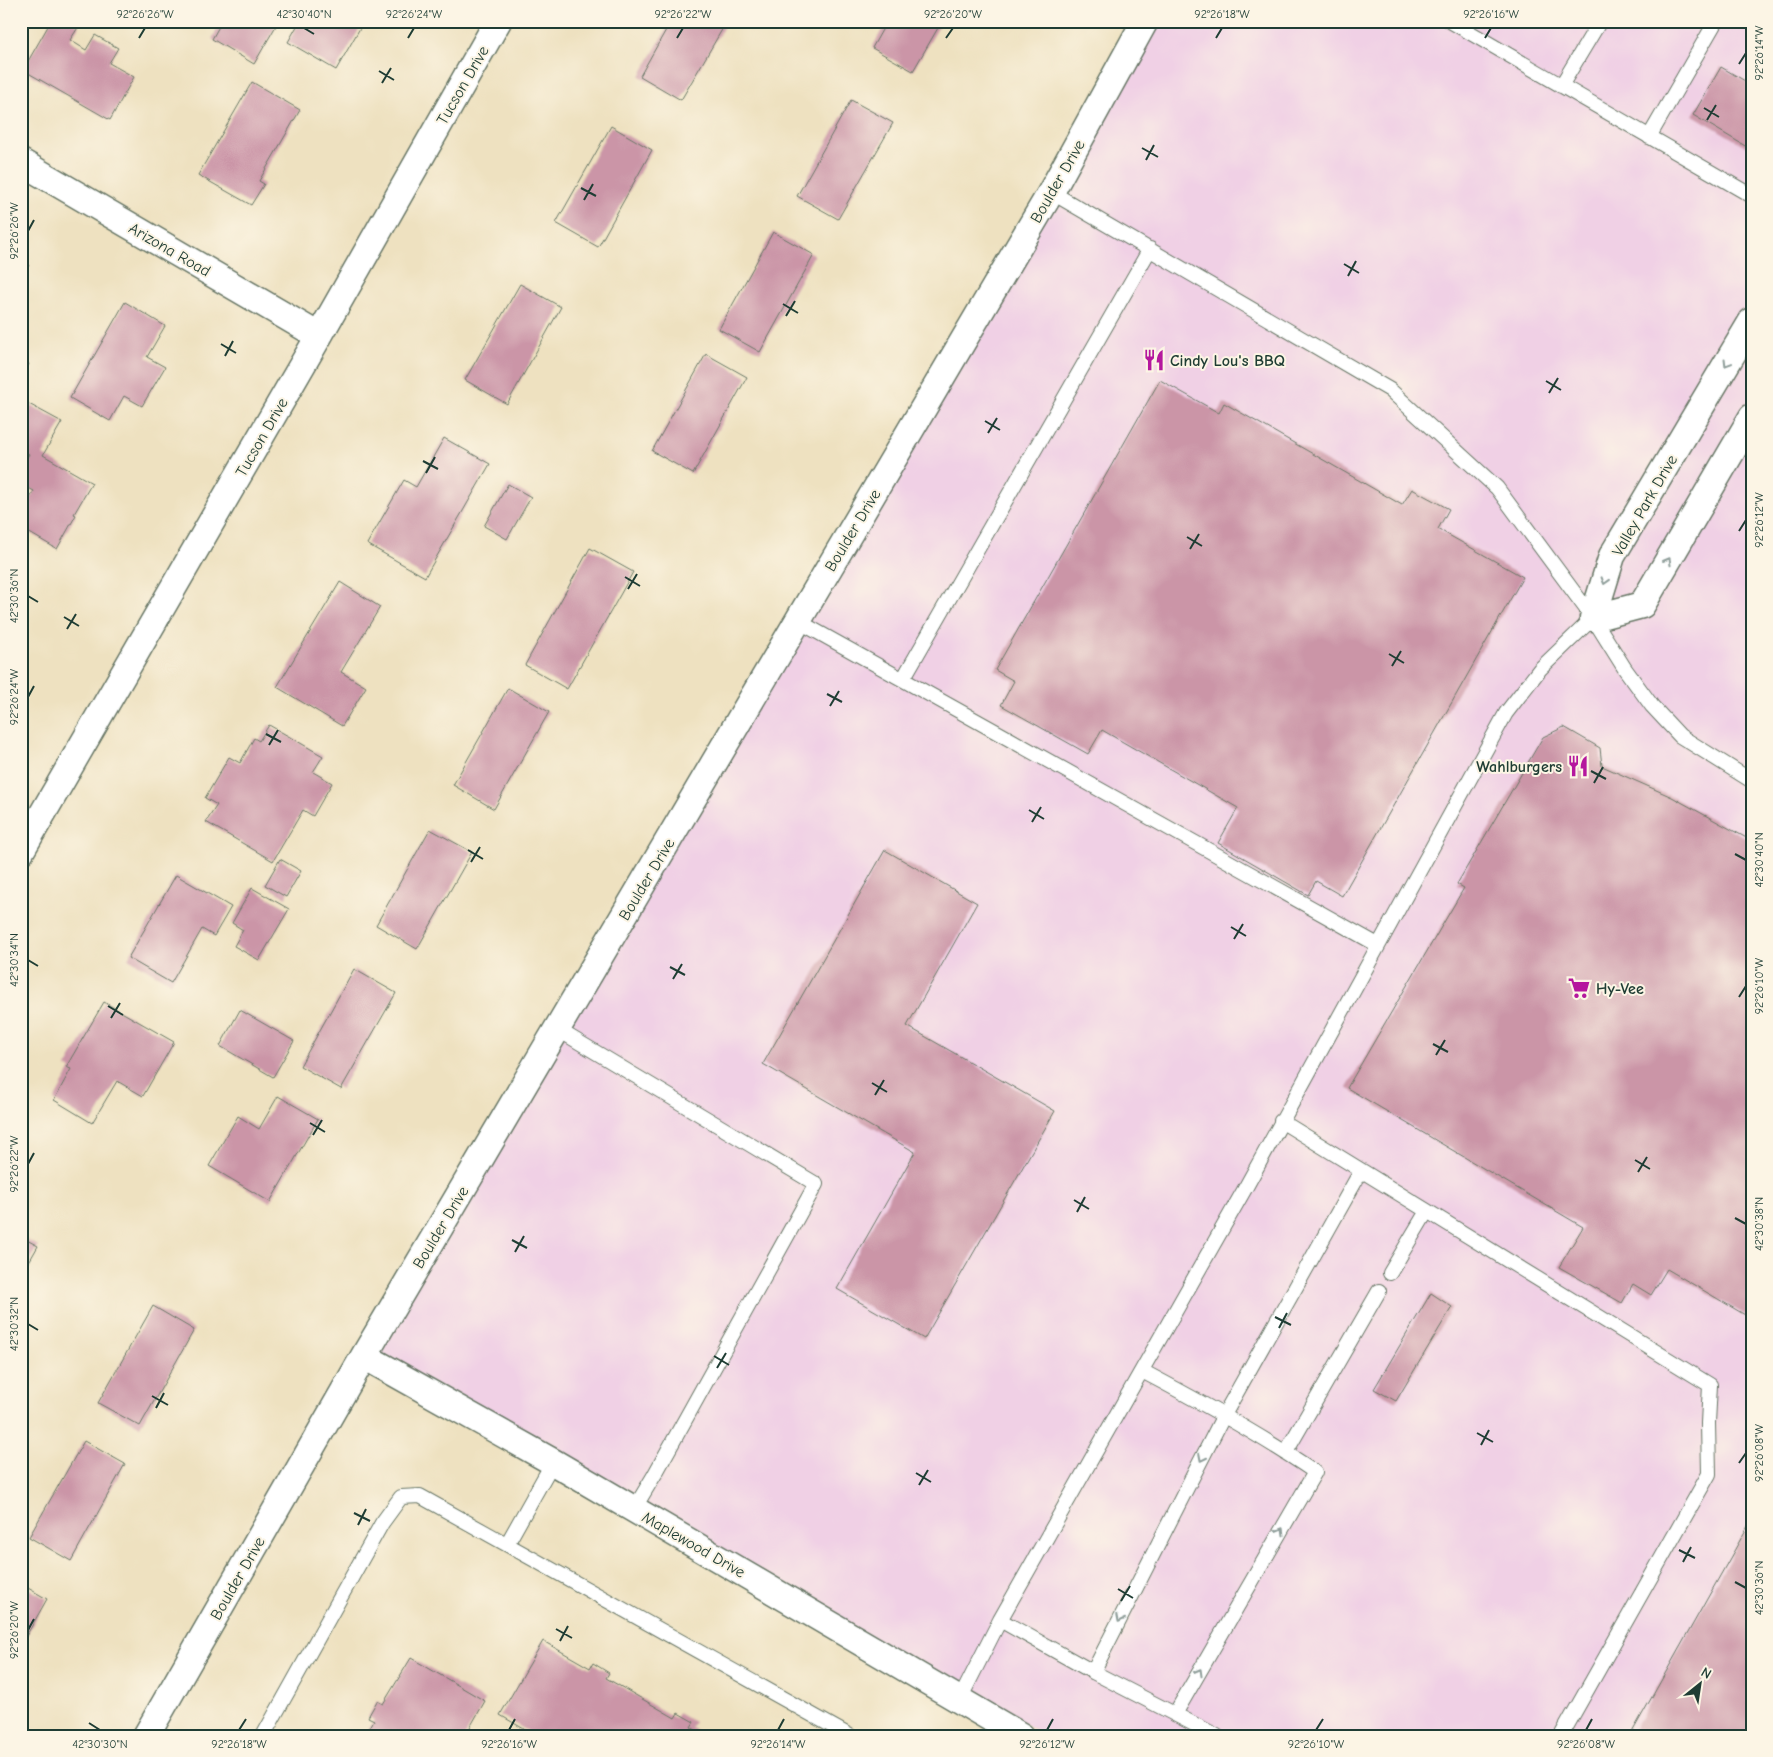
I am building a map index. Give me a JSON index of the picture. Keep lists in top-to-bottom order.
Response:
{
  "streets": {
    "street": [
      "Tucson Drive",
      "Boulder Drive",
      "Arizona Road",
      "Valley Park Drive",
      "Maplewood Drive"
    ]
  },
  "crossings": [
    ["Tucson Drive", "Arizona Road"],
    ["Boulder Drive", "Maplewood Drive"]
  ],
  "places": {
    "restaurant": ["Cindy Lou's BBQ", "Wahlburgers"],
    "supermarket": ["Hy-Vee"]
  },
  "north": "top right",
  "coordinates": [
    "92°26'26\"W",
    "42°30'40\"N",
    "92°26'24\"W",
    "92°26'22\"W",
    "92°26'20\"W",
    "92°26'18\"W",
    "92°26'16\"W",
    "92°26'14\"W",
    "92°26'12\"W",
    "42°30'36\"N",
    "42°30'34\"N",
    "92°26'10\"W",
    "42°30'38\"N",
    "42°30'32\"N",
    "92°26'08\"W",
    "42°30'30\"N"
  ]
}
